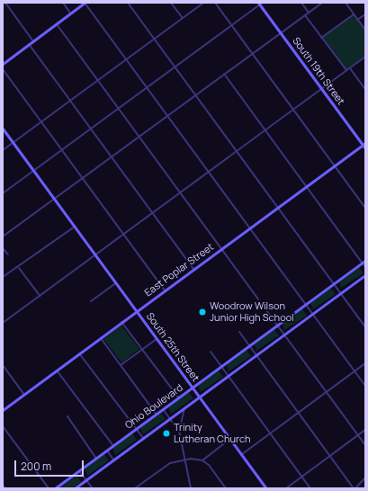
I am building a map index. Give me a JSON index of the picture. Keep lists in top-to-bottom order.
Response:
{
  "streets": {
    "street": [
      "South 19th Street",
      "East Poplar Street",
      "South 25th Street",
      "Ohio Boulevard"
    ]
  },
  "crossings": [
    ["South 19th Street", "East Poplar Street"],
    ["East Poplar Street", "South 25th Street"],
    ["South 25th Street", "Ohio Boulevard"]
  ],
  "places": ["Woodrow Wilson Junior High School", "Trinity Lutheran Church"],
  "scale_bar": "200 m"
}
